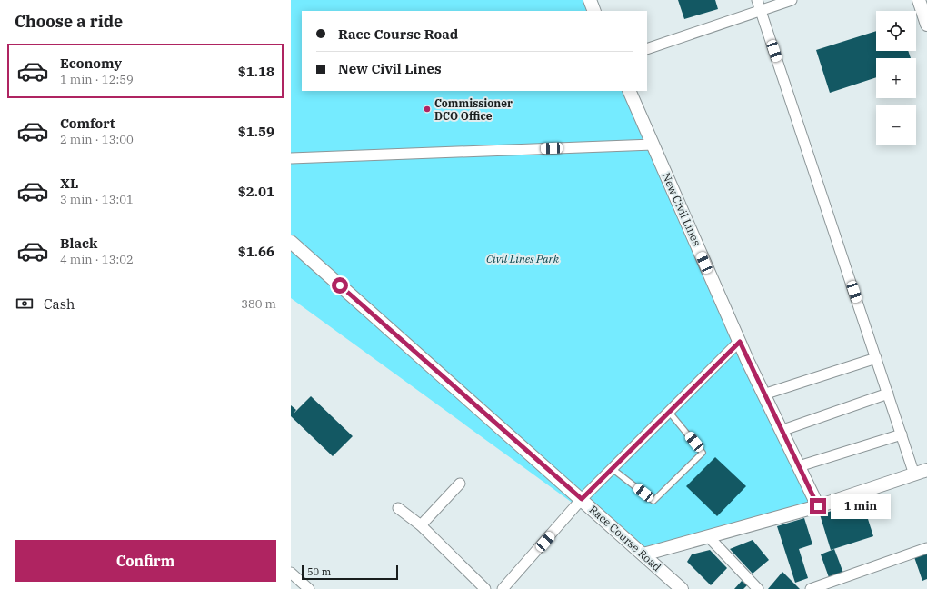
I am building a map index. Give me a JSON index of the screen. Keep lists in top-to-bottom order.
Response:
{
  "streets": {
    "street": ["New Civil Lines", "Race Course Road"]
  },
  "parks": ["Civil Lines Park"],
  "places": ["Commissioner DCO Office"],
  "scale_bar": "50 m",
  "page": {
    "heading": "Choose a ride",
    "map_buttons": ["+", "−"],
    "banner": ["Race Course Road", "New Civil Lines"],
    "list": [
      {
        "name": "Economy",
        "note": "1 min · 12:59",
        "value": "$1.18"
      },
      {
        "name": "Comfort",
        "note": "2 min · 13:00",
        "value": "$1.59"
      },
      {
        "name": "XL",
        "note": "3 min · 13:01",
        "value": "$2.01"
      },
      {
        "name": "Black",
        "note": "4 min · 13:02",
        "value": "$1.66"
      }
    ],
    "pay": ["Cash", "380 m"],
    "bubble": "1 min",
    "buttons": "Confirm",
    "scale": "50 m"
  }
}
